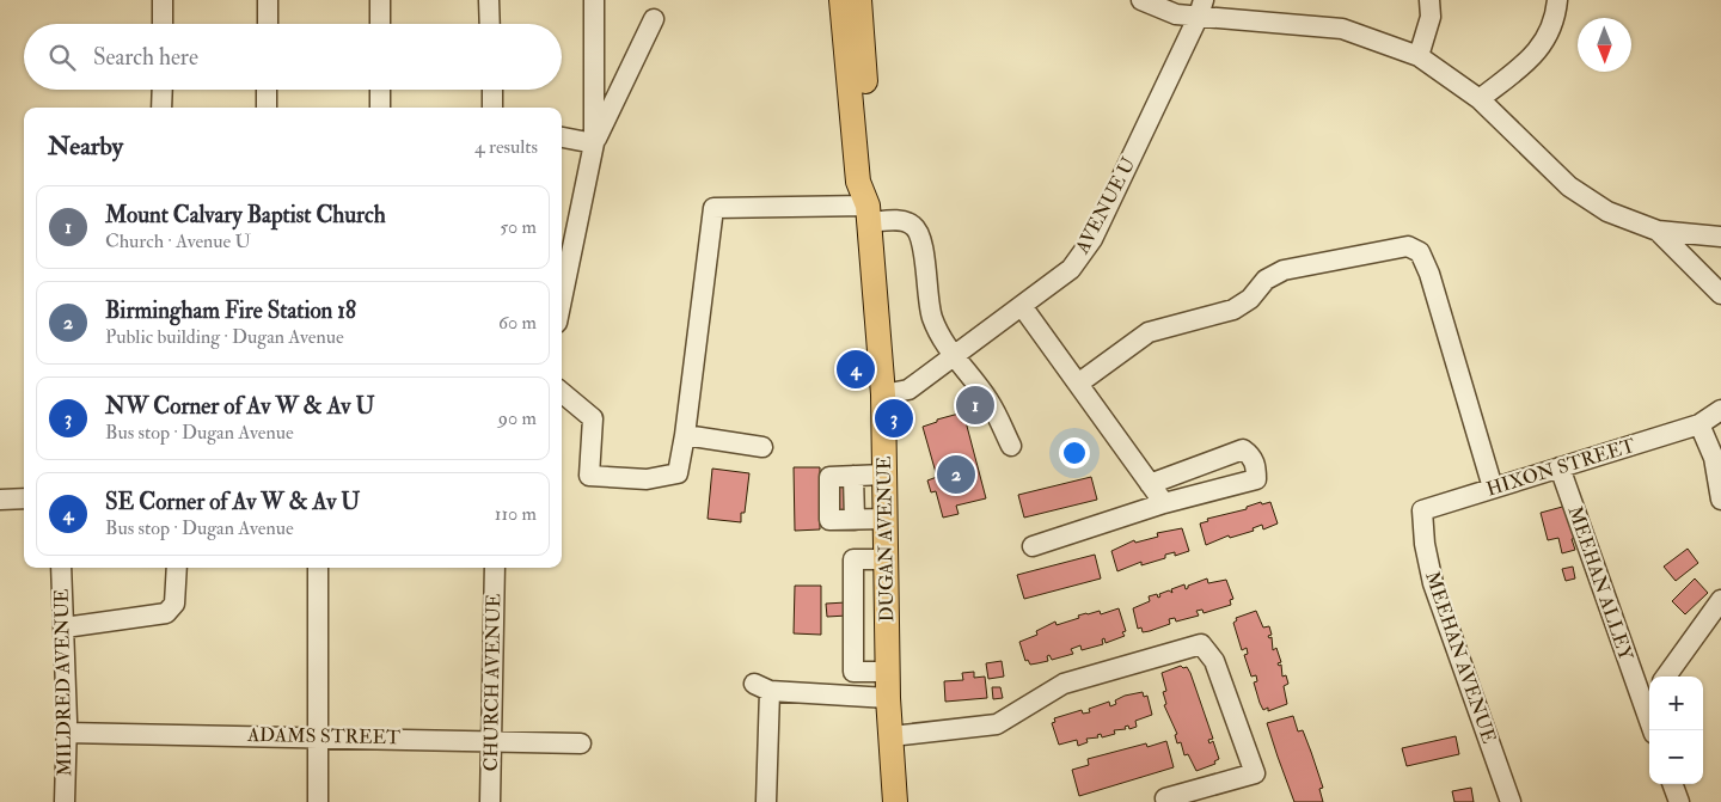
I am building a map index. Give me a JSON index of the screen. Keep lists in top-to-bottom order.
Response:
{
  "streets": {
    "main road": ["DUGAN AVENUE"],
    "street": [
      "AVENUE U",
      "HIXON STREET",
      "MEEHAN ALLEY",
      "MEEHAN AVENUE",
      "MILDRED AVENUE",
      "CHURCH AVENUE",
      "ADAMS STREET"
    ]
  },
  "crossings": [
    ["AVENUE U", "DUGAN AVENUE"],
    ["HIXON STREET", "MEEHAN ALLEY"],
    ["HIXON STREET", "MEEHAN AVENUE"],
    ["MILDRED AVENUE", "ADAMS STREET"],
    ["CHURCH AVENUE", "ADAMS STREET"]
  ],
  "north": "bottom",
  "page": {
    "search": "Search here",
    "heading": ["Nearby", "4 results"],
    "list": [
      {
        "mark": "1",
        "name": "Mount Calvary Baptist Church",
        "note": "Church · Avenue U",
        "value": "50 m"
      },
      {
        "mark": "2",
        "name": "Birmingham Fire Station 18",
        "note": "Public building · Dugan Avenue",
        "value": "60 m"
      },
      {
        "mark": "3",
        "name": "NW Corner of Av W & Av U",
        "note": "Bus stop · Dugan Avenue",
        "value": "90 m"
      },
      {
        "mark": "4",
        "name": "SE Corner of Av W & Av U",
        "note": "Bus stop · Dugan Avenue",
        "value": "110 m"
      }
    ],
    "pins": [
      "4",
      "1",
      "3",
      "2"
    ],
    "map_buttons": ["+", "−"]
  }
}
